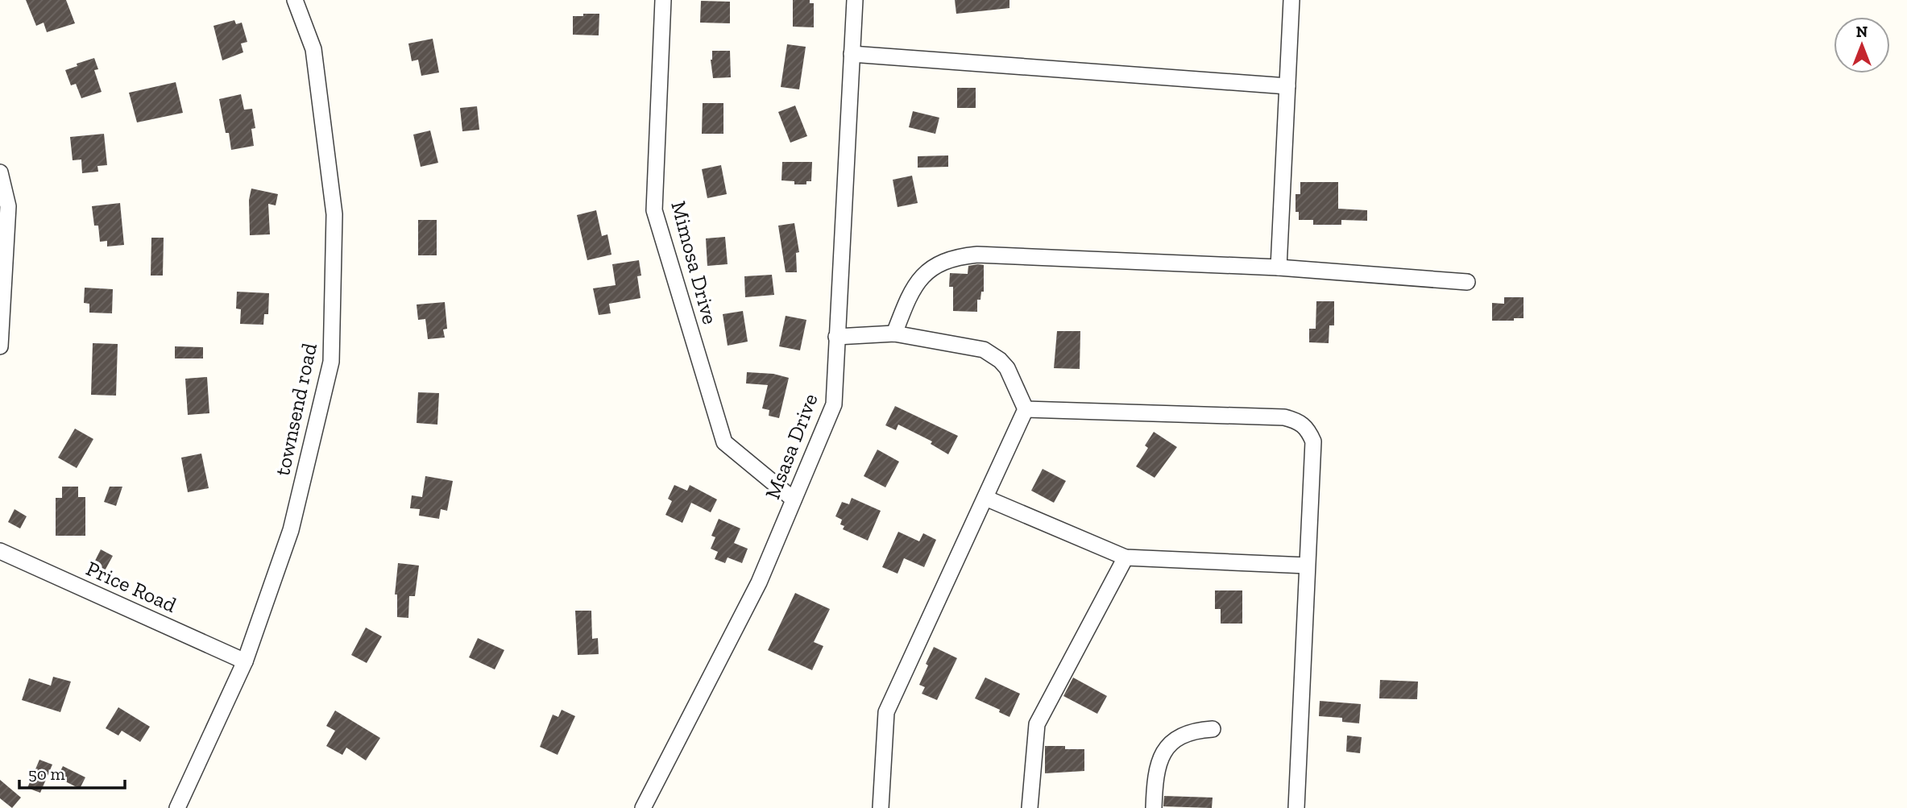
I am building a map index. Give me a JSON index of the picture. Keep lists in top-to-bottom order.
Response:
{
  "streets": {
    "street": [
      "Mimosa Drive",
      "townsend road",
      "Msasa Drive",
      "Price Road"
    ]
  },
  "crossings": [
    ["Mimosa Drive", "Msasa Drive"],
    ["townsend road", "Price Road"]
  ],
  "scale_bar": "50 m",
  "north": "top"
}
